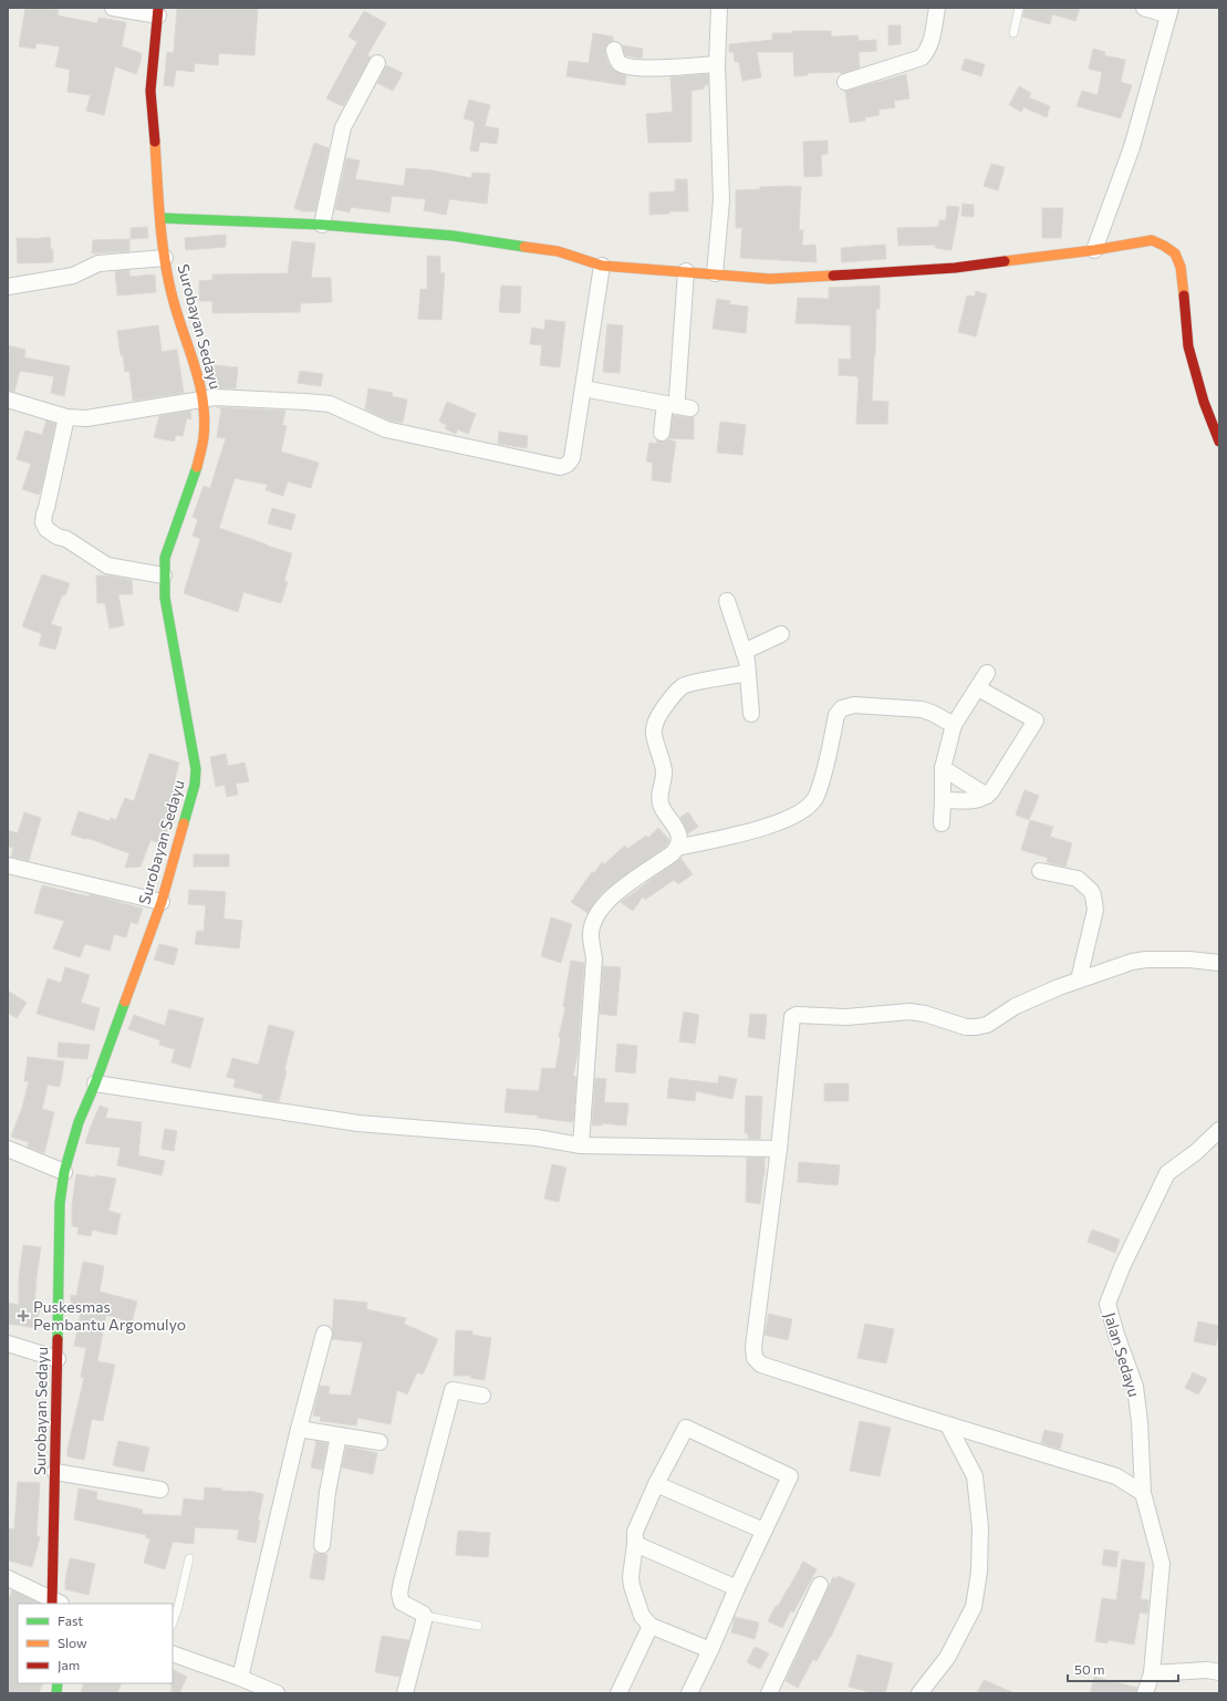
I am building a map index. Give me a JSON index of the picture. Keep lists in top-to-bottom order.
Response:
{
  "streets": {
    "main road": ["Surobayan Sedayu"],
    "street": ["Jalan Sedayu"]
  },
  "places": {
    "health": ["Puskesmas Pembantu Argomulyo"]
  },
  "legend": ["Fast", "Slow", "Jam"],
  "scale_bar": "50 m"
}
